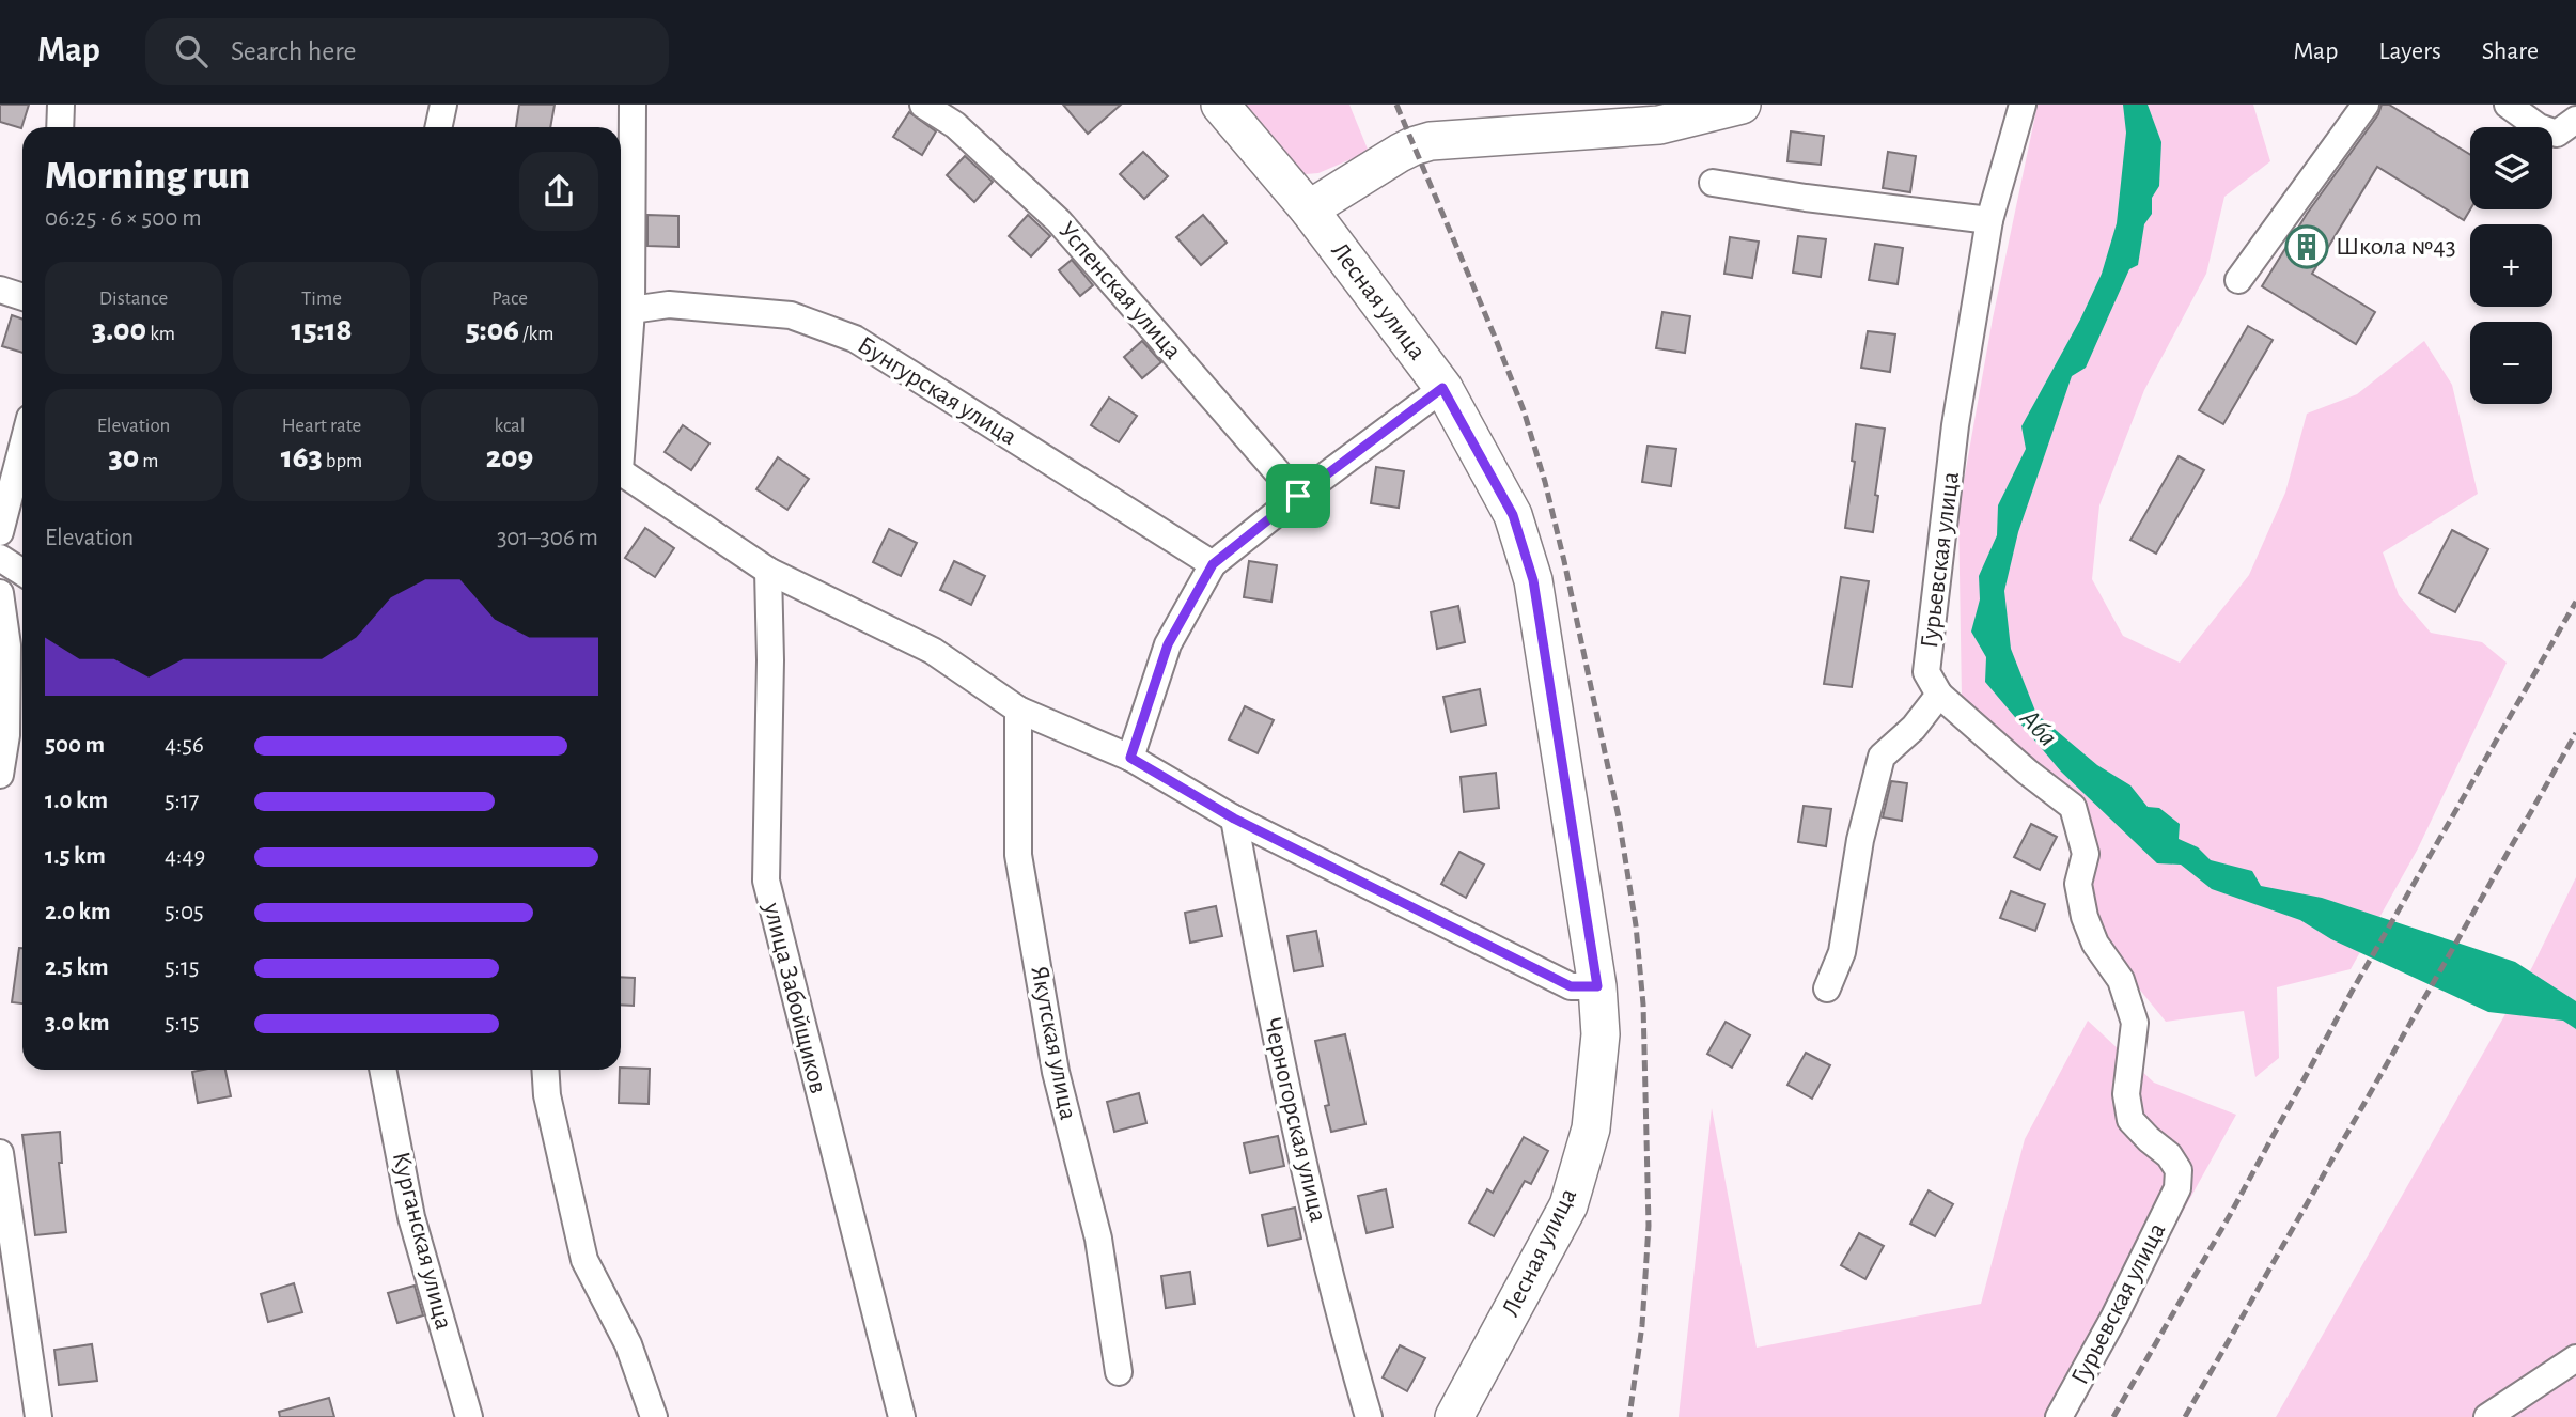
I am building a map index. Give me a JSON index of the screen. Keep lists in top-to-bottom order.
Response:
{
  "streets": {
    "main road": ["Лесная улица"],
    "street": [
      "Успенская улица",
      "Бунгурская улица",
      "Гурьевская улица",
      "улица Забойщиков",
      "Якутская улица",
      "Черногорская улица",
      "Курганская улица"
    ]
  },
  "water": ["Аба"],
  "places": {
    "building": ["Школа №43"]
  },
  "page": {
    "header": "Map",
    "search": "Search here",
    "nav": ["Map", "Layers", "Share"],
    "map_buttons": ["+", "−"],
    "heading": ["Morning run", "06:25 · 6 × 500 m"],
    "stats": [
      ["Distance", "3.00 km"],
      ["Time", "15:18"],
      ["Pace", "5:06 /km"],
      ["Elevation", "30 m"],
      ["Heart rate", "163 bpm"],
      ["kcal", "209"]
    ],
    "chart": ["Elevation", "301–306 m"],
    "list": [
      {
        "name": "500 m",
        "note": "4:56"
      },
      {
        "name": "1.0 km",
        "note": "5:17"
      },
      {
        "name": "1.5 km",
        "note": "4:49"
      },
      {
        "name": "2.0 km",
        "note": "5:05"
      },
      {
        "name": "2.5 km",
        "note": "5:15"
      },
      {
        "name": "3.0 km",
        "note": "5:15"
      }
    ]
  }
}
